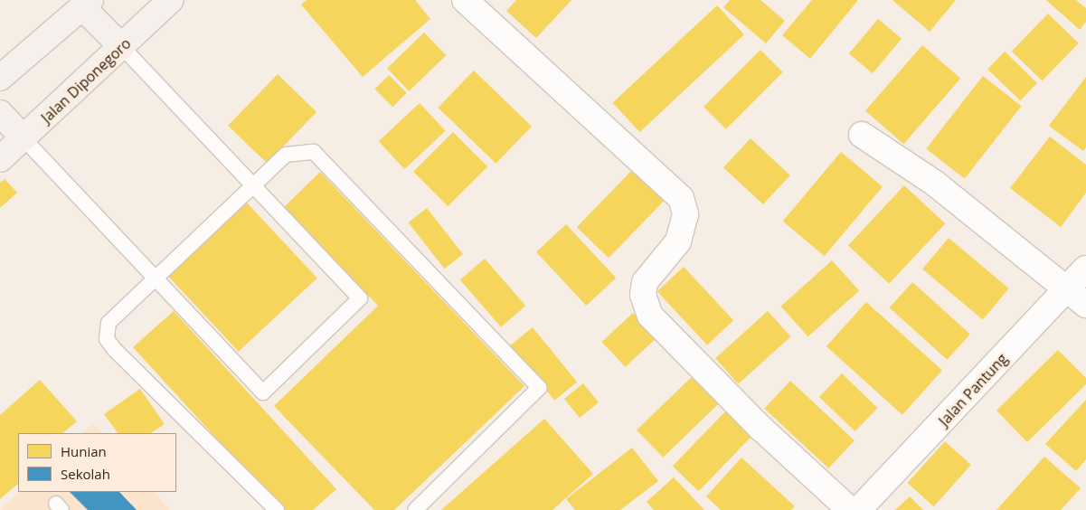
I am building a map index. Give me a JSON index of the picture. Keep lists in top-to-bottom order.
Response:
{
  "streets": {
    "main road": ["Jalan Diponegoro"],
    "street": ["Jalan Pantung"]
  },
  "legend": ["Hunian", "Sekolah"]
}
